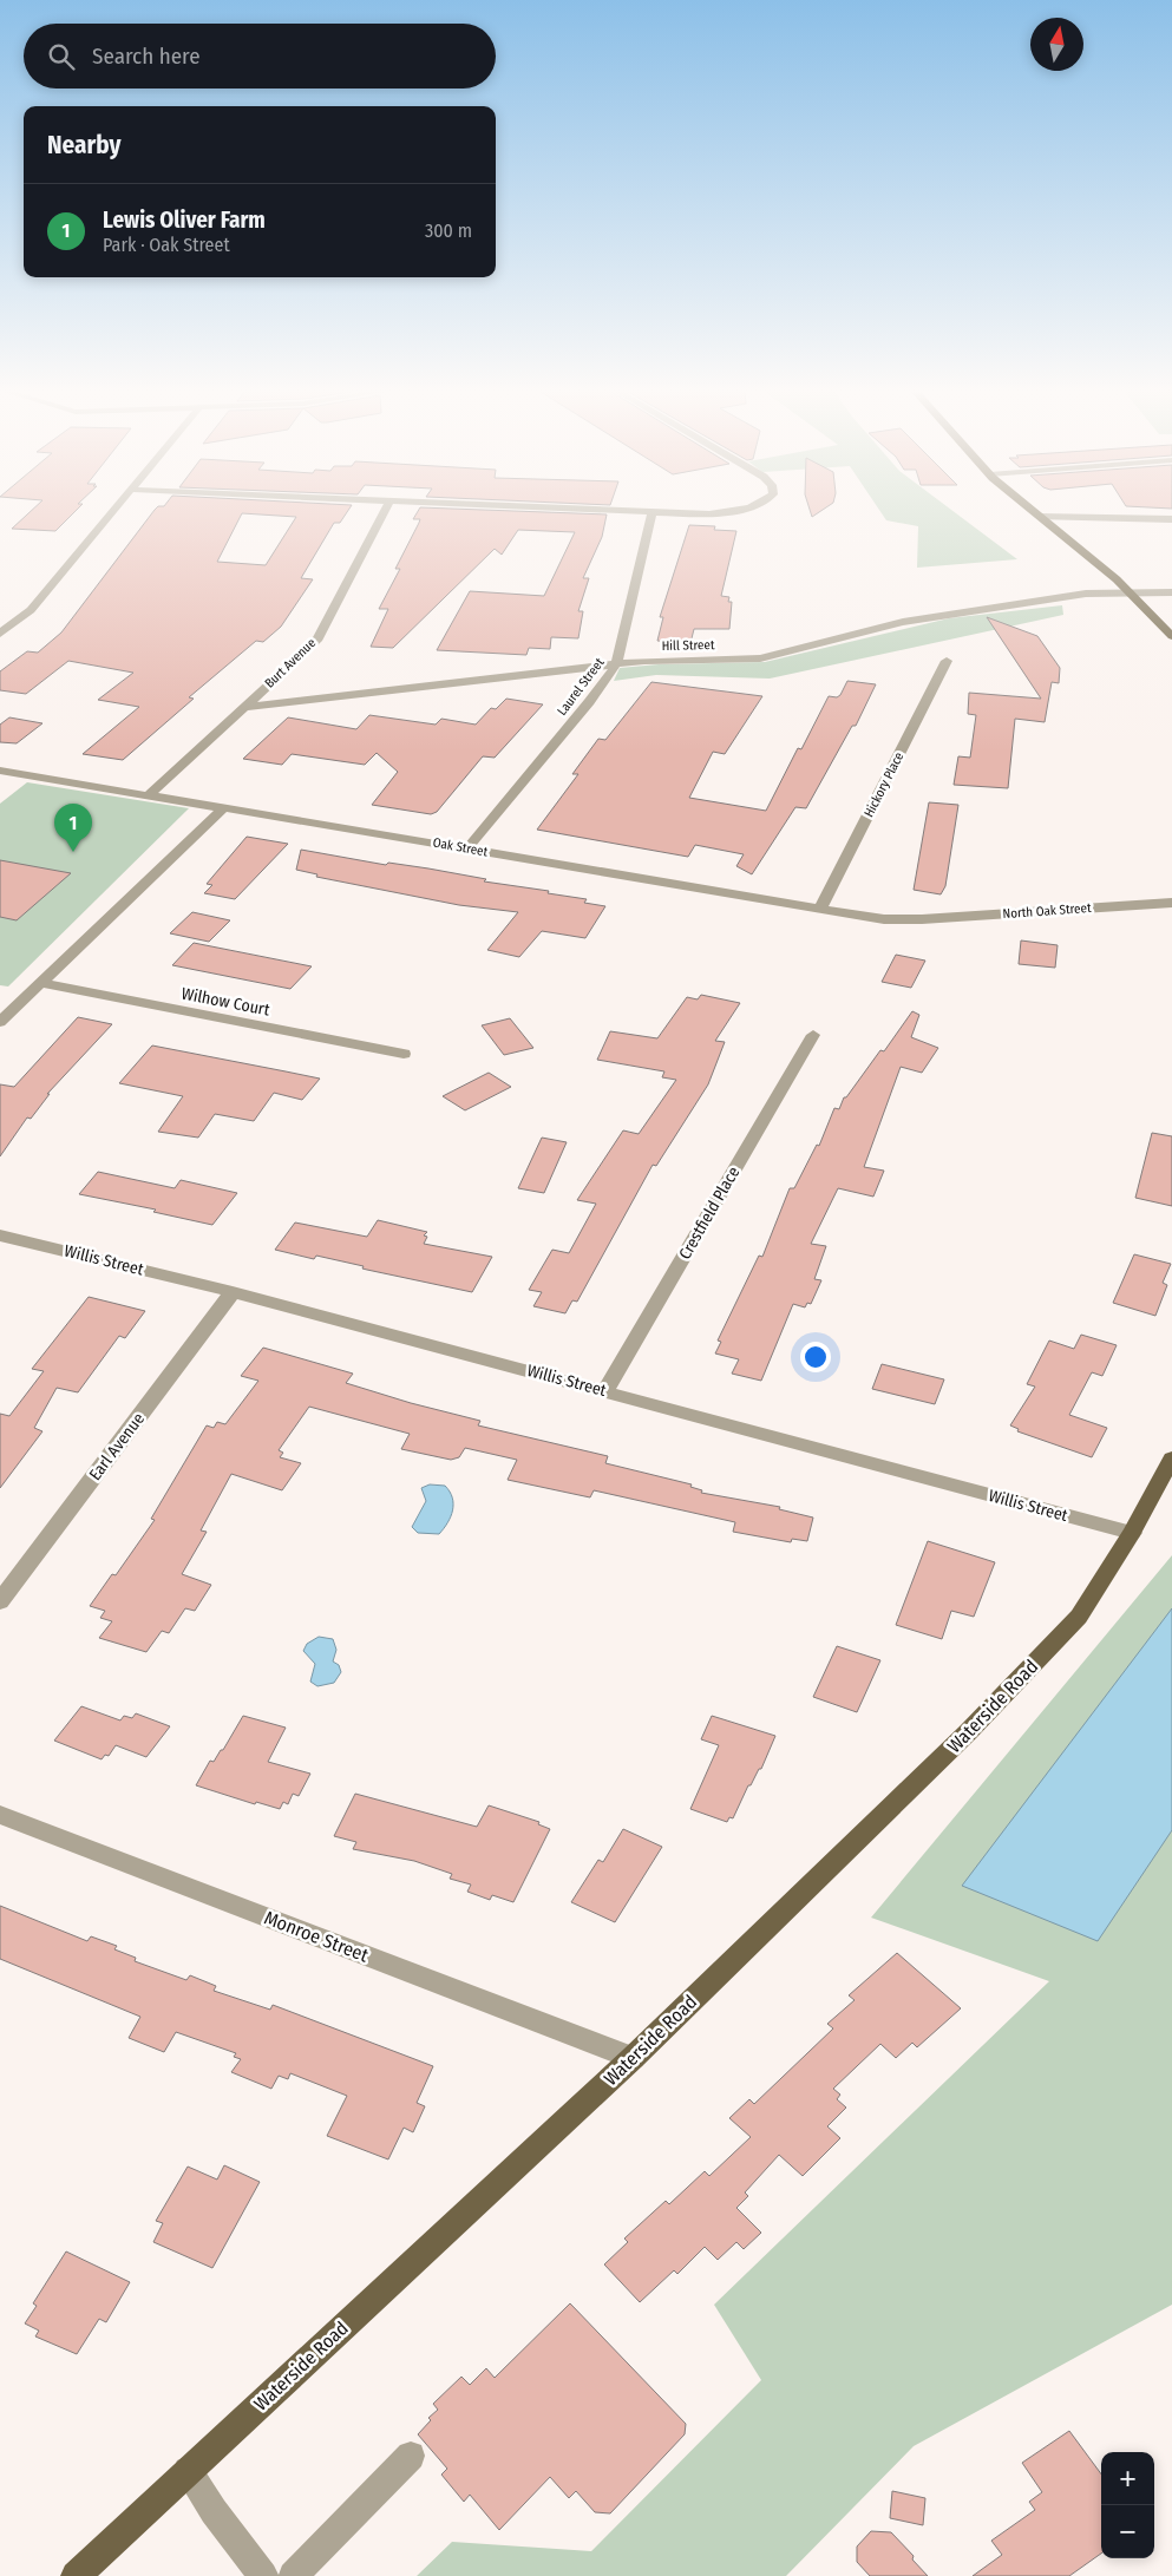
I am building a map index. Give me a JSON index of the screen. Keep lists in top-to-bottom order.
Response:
{
  "streets": {
    "main road": ["Waterside Road"],
    "street": [
      "Hill Street",
      "Burt Avenue",
      "Laurel Street",
      "Hickory Place",
      "Oak Street",
      "North Oak Street",
      "Wilhow Court",
      "Crestfield Place",
      "Willis Street",
      "Earl Avenue",
      "Monroe Street"
    ]
  },
  "crossings": [
    ["Hill Street", "Burt Avenue"],
    ["Hill Street", "Laurel Street"],
    ["Burt Avenue", "Oak Street"],
    ["Laurel Street", "Oak Street"],
    ["Hickory Place", "Oak Street"],
    ["Oak Street", "North Oak Street"],
    ["Crestfield Place", "Willis Street"],
    ["Willis Street", "Earl Avenue"],
    ["Willis Street", "Waterside Road"],
    ["Waterside Road", "Monroe Street"]
  ],
  "north": "top",
  "page": {
    "search": "Search here",
    "heading": "Nearby",
    "list": [
      {
        "mark": "1",
        "name": "Lewis Oliver Farm",
        "note": "Park · Oak Street",
        "value": "300 m"
      }
    ],
    "pins": "1",
    "map_buttons": ["+", "−"]
  }
}
